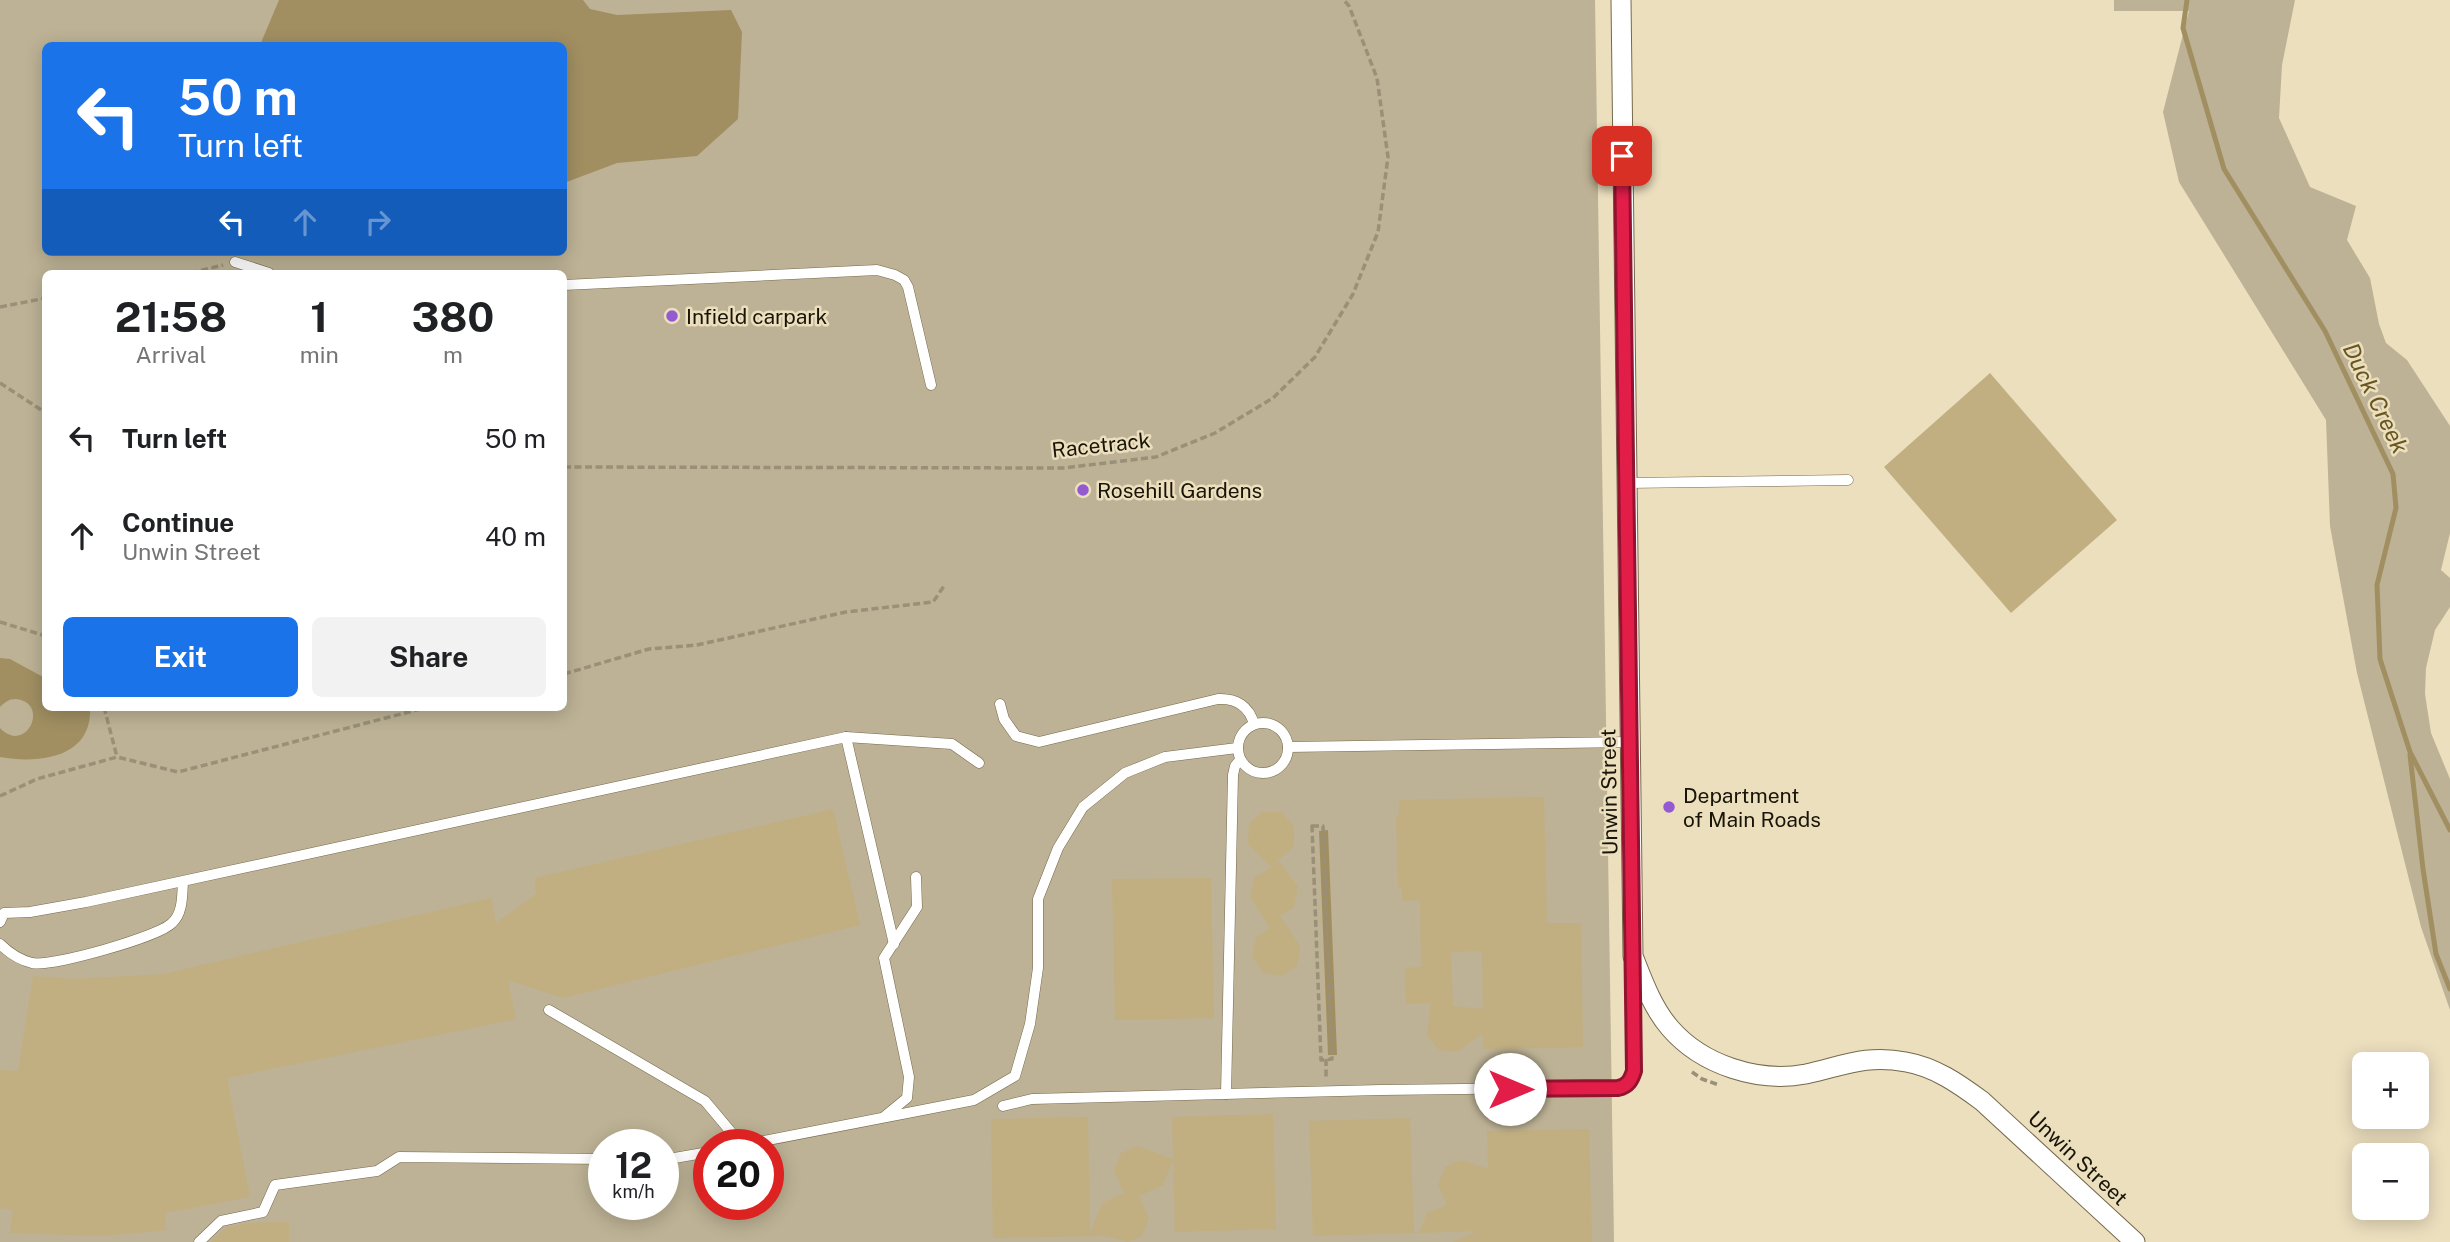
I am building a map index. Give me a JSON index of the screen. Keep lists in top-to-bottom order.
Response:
{
  "streets": {
    "street": ["Unwin Street"],
    "path": ["Racetrack"]
  },
  "water": ["Duck Creek"],
  "places": ["Infield carpark", "Rosehill Gardens", "Department of Main Roads"],
  "page": {
    "turn": ["50 m", "Turn left"],
    "eta": [
      "21:58",
      "Arrival",
      "1",
      "min",
      "380",
      "m"
    ],
    "list": [
      {
        "name": "Turn left",
        "value": "50 m"
      },
      {
        "name": "Continue",
        "note": "Unwin Street",
        "value": "40 m"
      }
    ],
    "buttons": ["Exit", "Share"],
    "map_buttons": ["+", "−"],
    "speed": "12 km/h",
    "limit": "20"
  }
}
